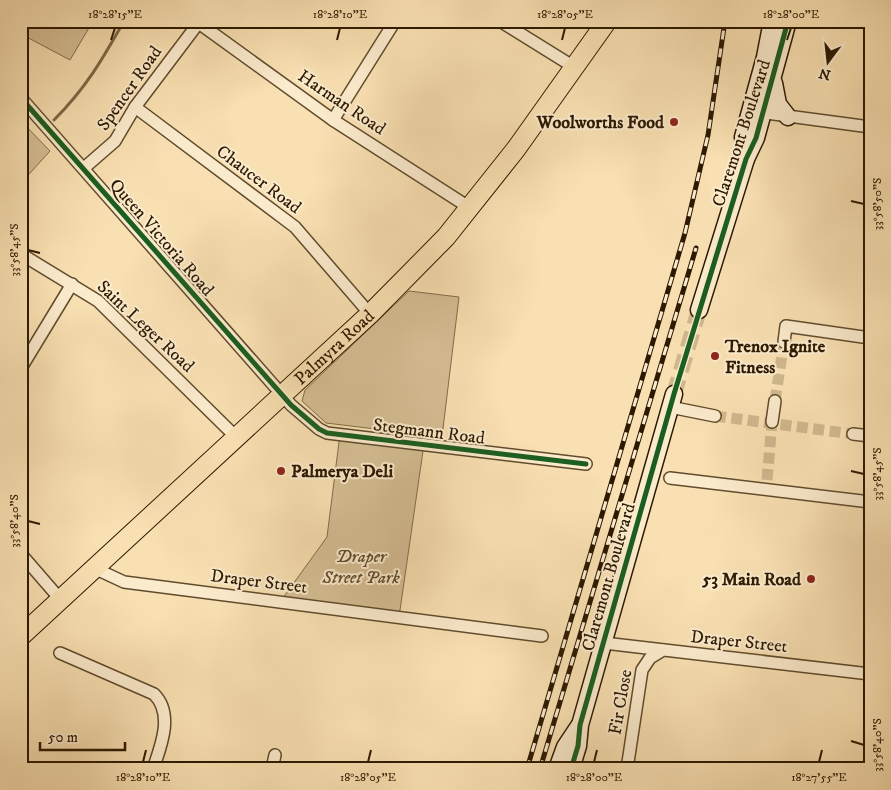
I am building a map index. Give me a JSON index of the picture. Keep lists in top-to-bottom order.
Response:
{
  "streets": {
    "main road": ["Palmyra Road"],
    "street": [
      "Spencer Road",
      "Harman Road",
      "Claremont Boulevard",
      "Chaucer Road",
      "Queen Victoria Road",
      "Saint Leger Road",
      "Stegmann Road",
      "Draper Street",
      "Fir Close"
    ]
  },
  "crossings": [
    ["Spencer Road", "Harman Road"],
    ["Spencer Road", "Chaucer Road"],
    ["Spencer Road", "Queen Victoria Road"],
    ["Harman Road", "Palmyra Road"],
    ["Claremont Boulevard", "Draper Street"],
    ["Chaucer Road", "Palmyra Road"],
    ["Queen Victoria Road", "Palmyra Road"],
    ["Queen Victoria Road", "Stegmann Road"],
    ["Saint Leger Road", "Palmyra Road"],
    ["Palmyra Road", "Stegmann Road"],
    ["Palmyra Road", "Draper Street"],
    ["Draper Street", "Fir Close"]
  ],
  "parks": ["Draper Street Park"],
  "places": [
    "Woolworths Food",
    "Trenox Ignite Fitness",
    "Palmerya Deli",
    "53 Main Road"
  ],
  "scale_bar": "50 m",
  "north": "bottom",
  "coordinates": [
    "18°28'15\"E",
    "18°28'10\"E",
    "18°28'05\"E",
    "18°28'00\"E",
    "33°58'50\"S",
    "33°58'45\"S",
    "33°58'40\"S",
    "18°27'55\"E"
  ]
}
